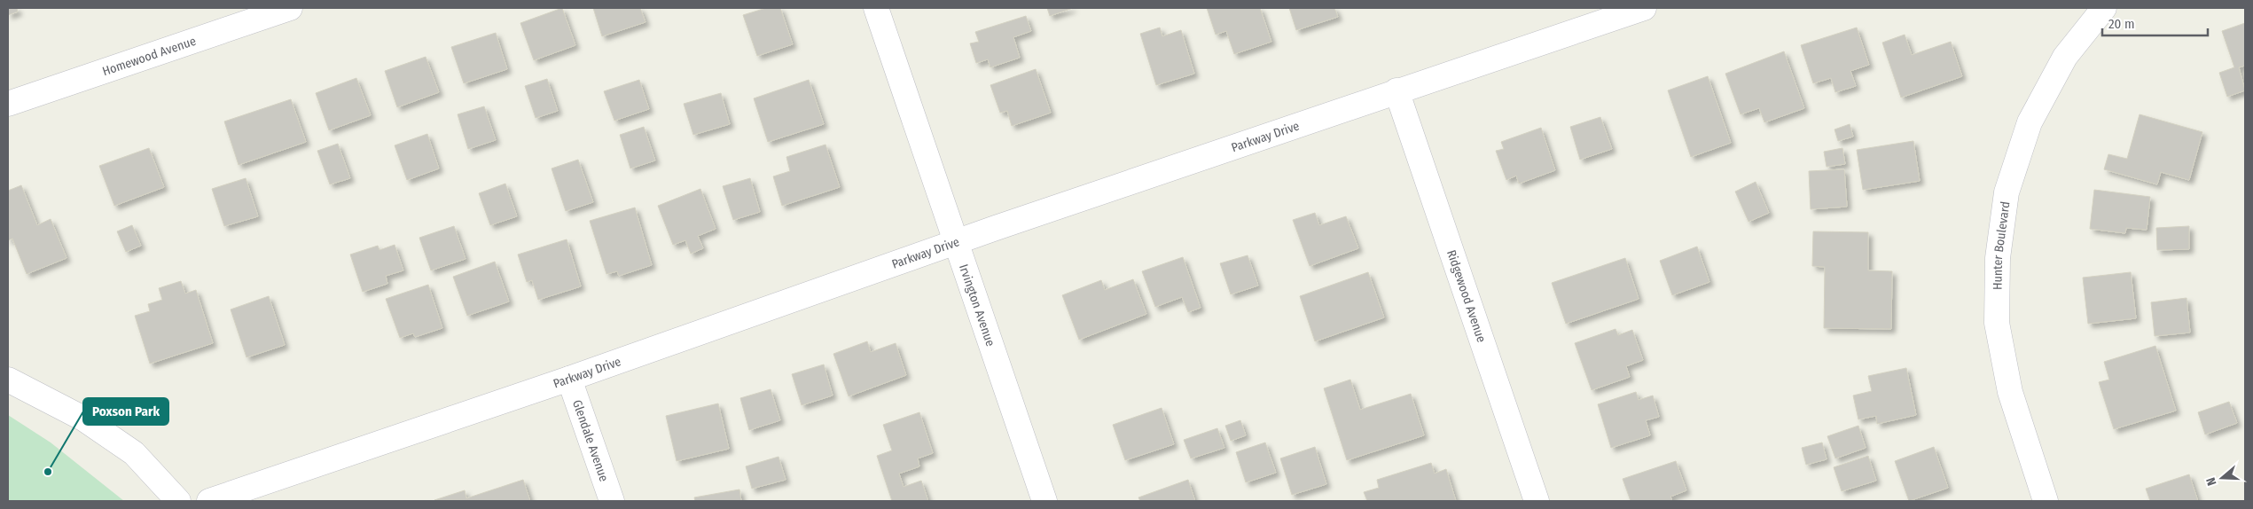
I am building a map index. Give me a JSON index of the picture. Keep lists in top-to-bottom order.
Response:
{
  "streets": {
    "street": [
      "Homewood Avenue",
      "Parkway Drive",
      "Hunter Boulevard",
      "Ridgewood Avenue",
      "Irvington Avenue",
      "Glendale Avenue"
    ]
  },
  "crossings": [
    ["Parkway Drive", "Ridgewood Avenue"],
    ["Parkway Drive", "Irvington Avenue"],
    ["Parkway Drive", "Glendale Avenue"]
  ],
  "places": ["Poxson Park"],
  "scale_bar": "20 m",
  "north": "left"
}
